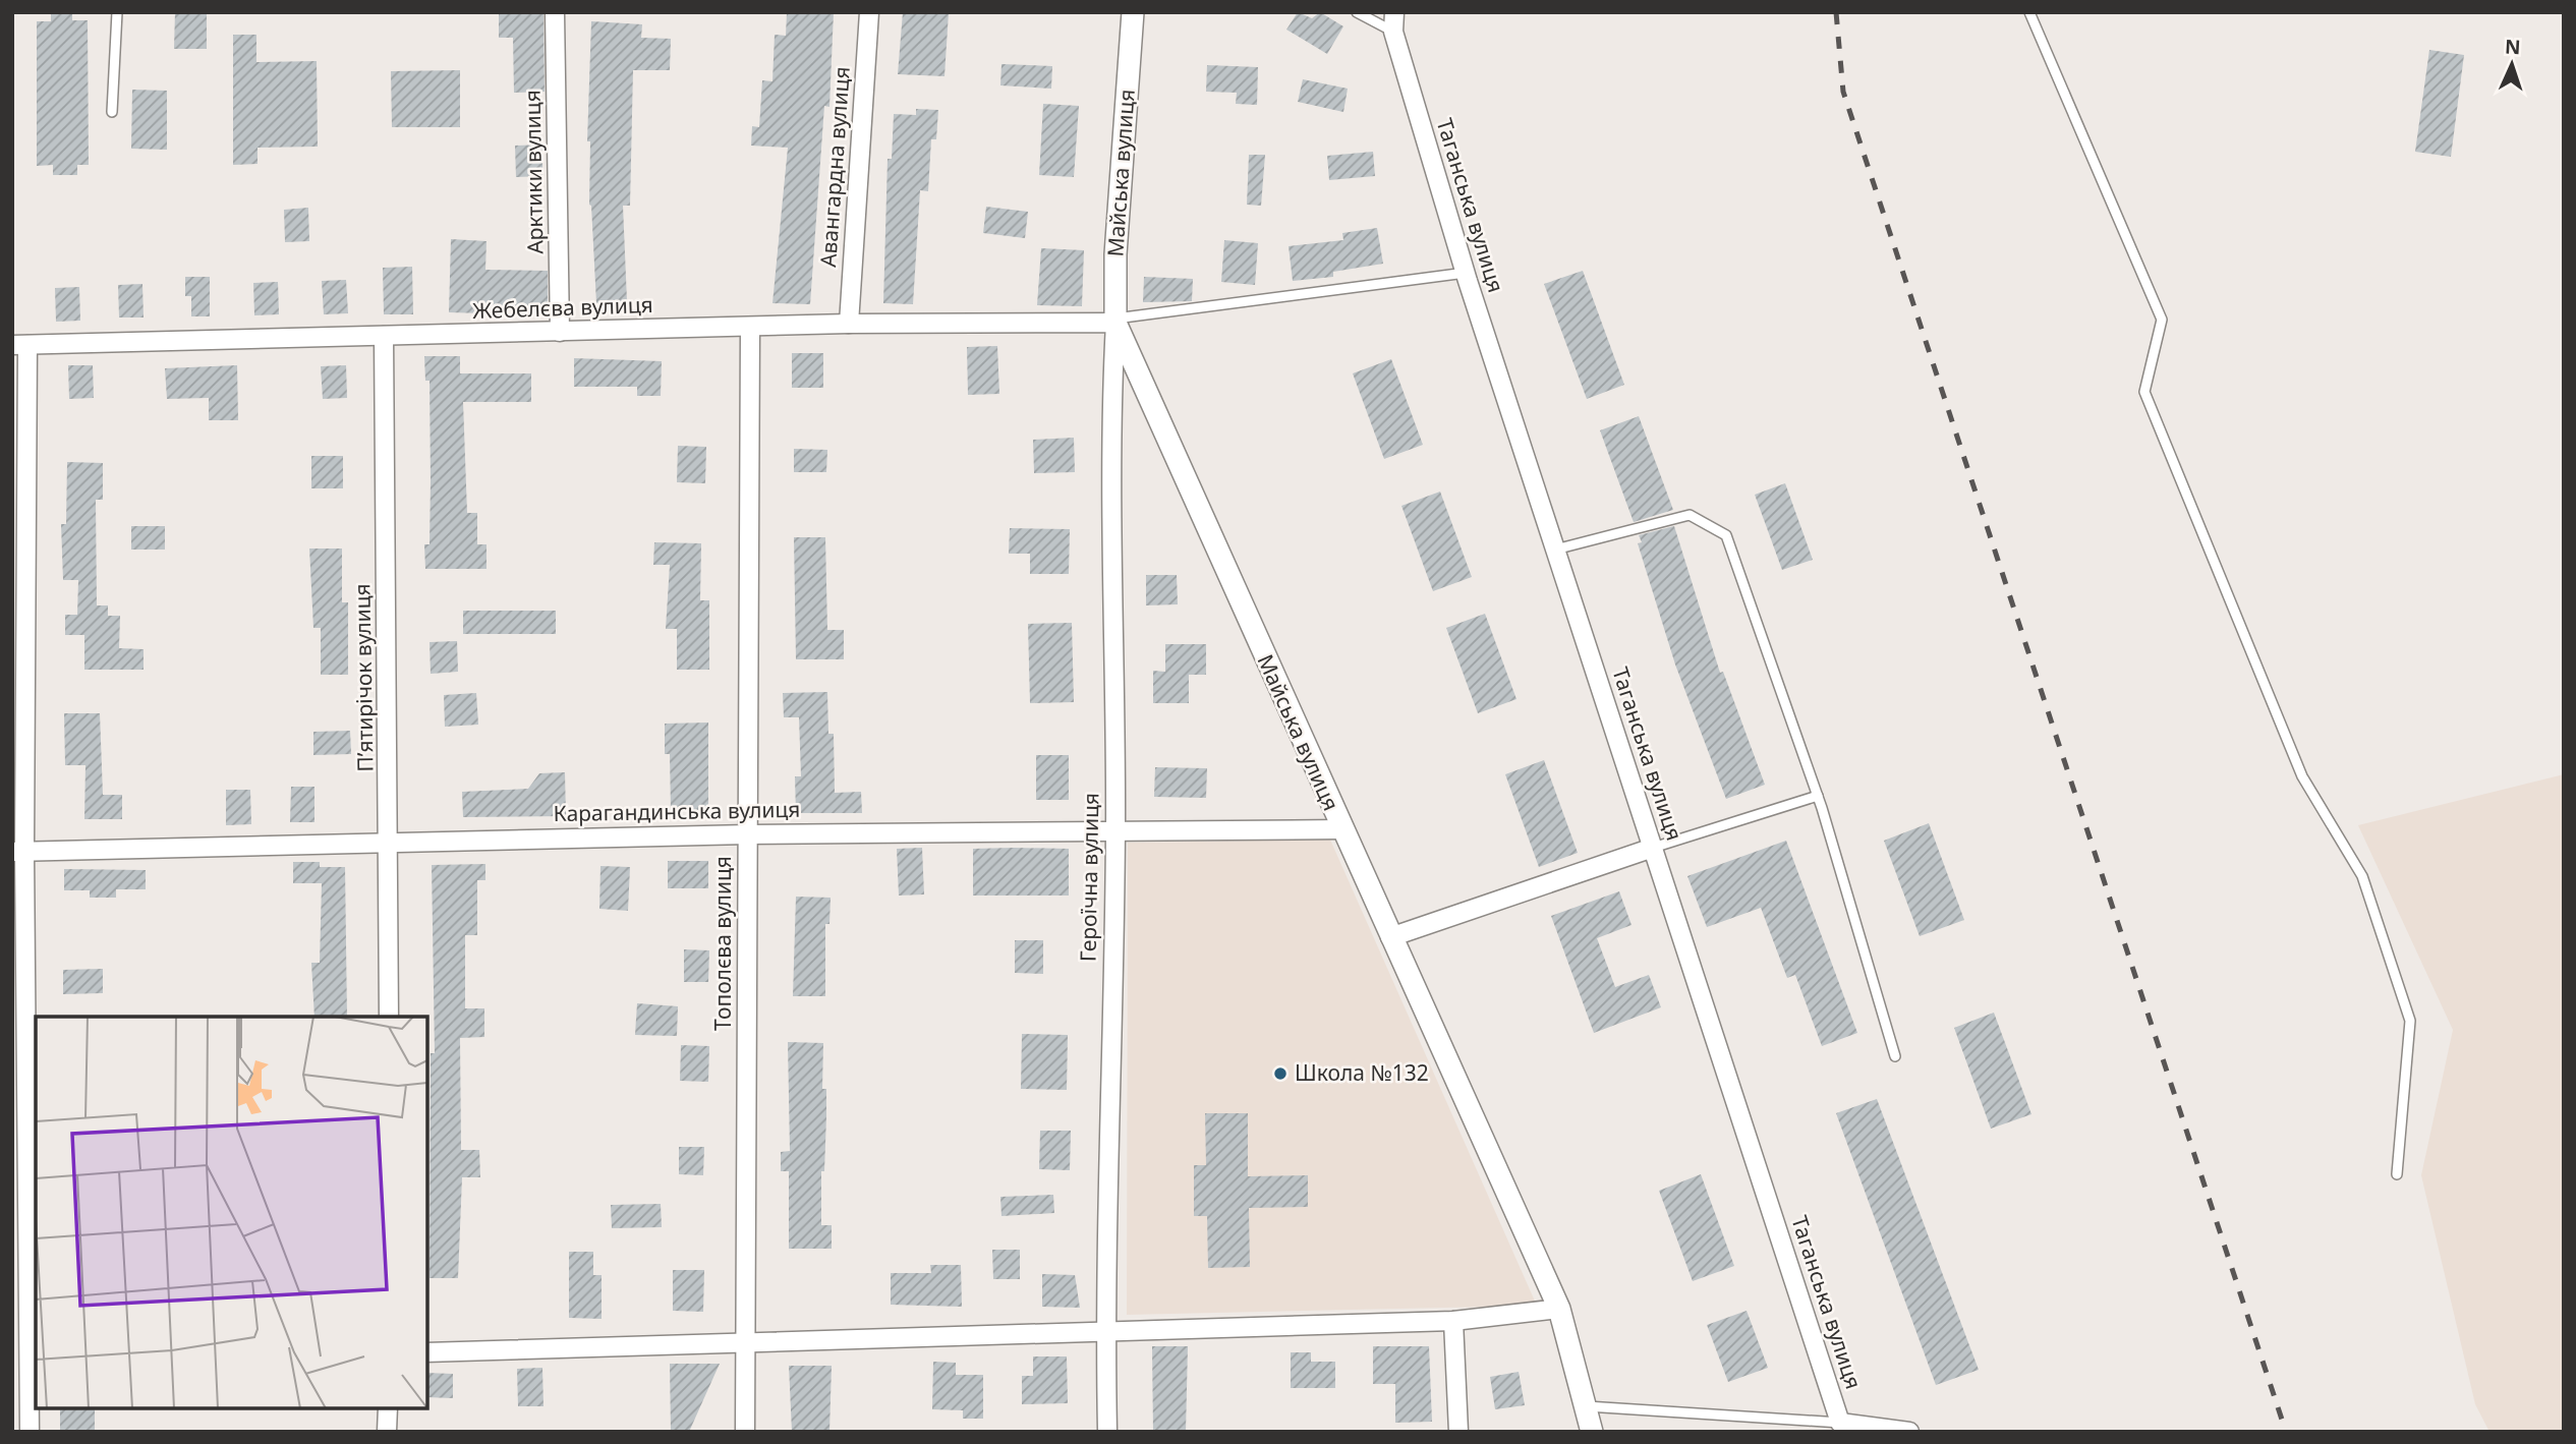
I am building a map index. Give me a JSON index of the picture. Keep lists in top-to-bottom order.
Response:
{
  "streets": {
    "street": [
      "Авангардна вулиця",
      "Арктики вулиця",
      "Майська вулиця",
      "Таганська вулиця",
      "Жебелєва вулиця",
      "П’ятирічок вулиця",
      "Карагандинська вулиця",
      "Героїчна вулиця",
      "Тополєва вулиця"
    ]
  },
  "crossings": [
    ["Авангардна вулиця", "Жебелєва вулиця"],
    ["Арктики вулиця", "Жебелєва вулиця"],
    ["Майська вулиця", "Жебелєва вулиця"],
    ["Майська вулиця", "Карагандинська вулиця"],
    ["Майська вулиця", "Героїчна вулиця"],
    ["Жебелєва вулиця", "П’ятирічок вулиця"],
    ["Жебелєва вулиця", "Героїчна вулиця"],
    ["Жебелєва вулиця", "Тополєва вулиця"],
    ["П’ятирічок вулиця", "Карагандинська вулиця"],
    ["Карагандинська вулиця", "Героїчна вулиця"],
    ["Карагандинська вулиця", "Тополєва вулиця"]
  ],
  "places": ["Школа №132"],
  "north": "top"
}
